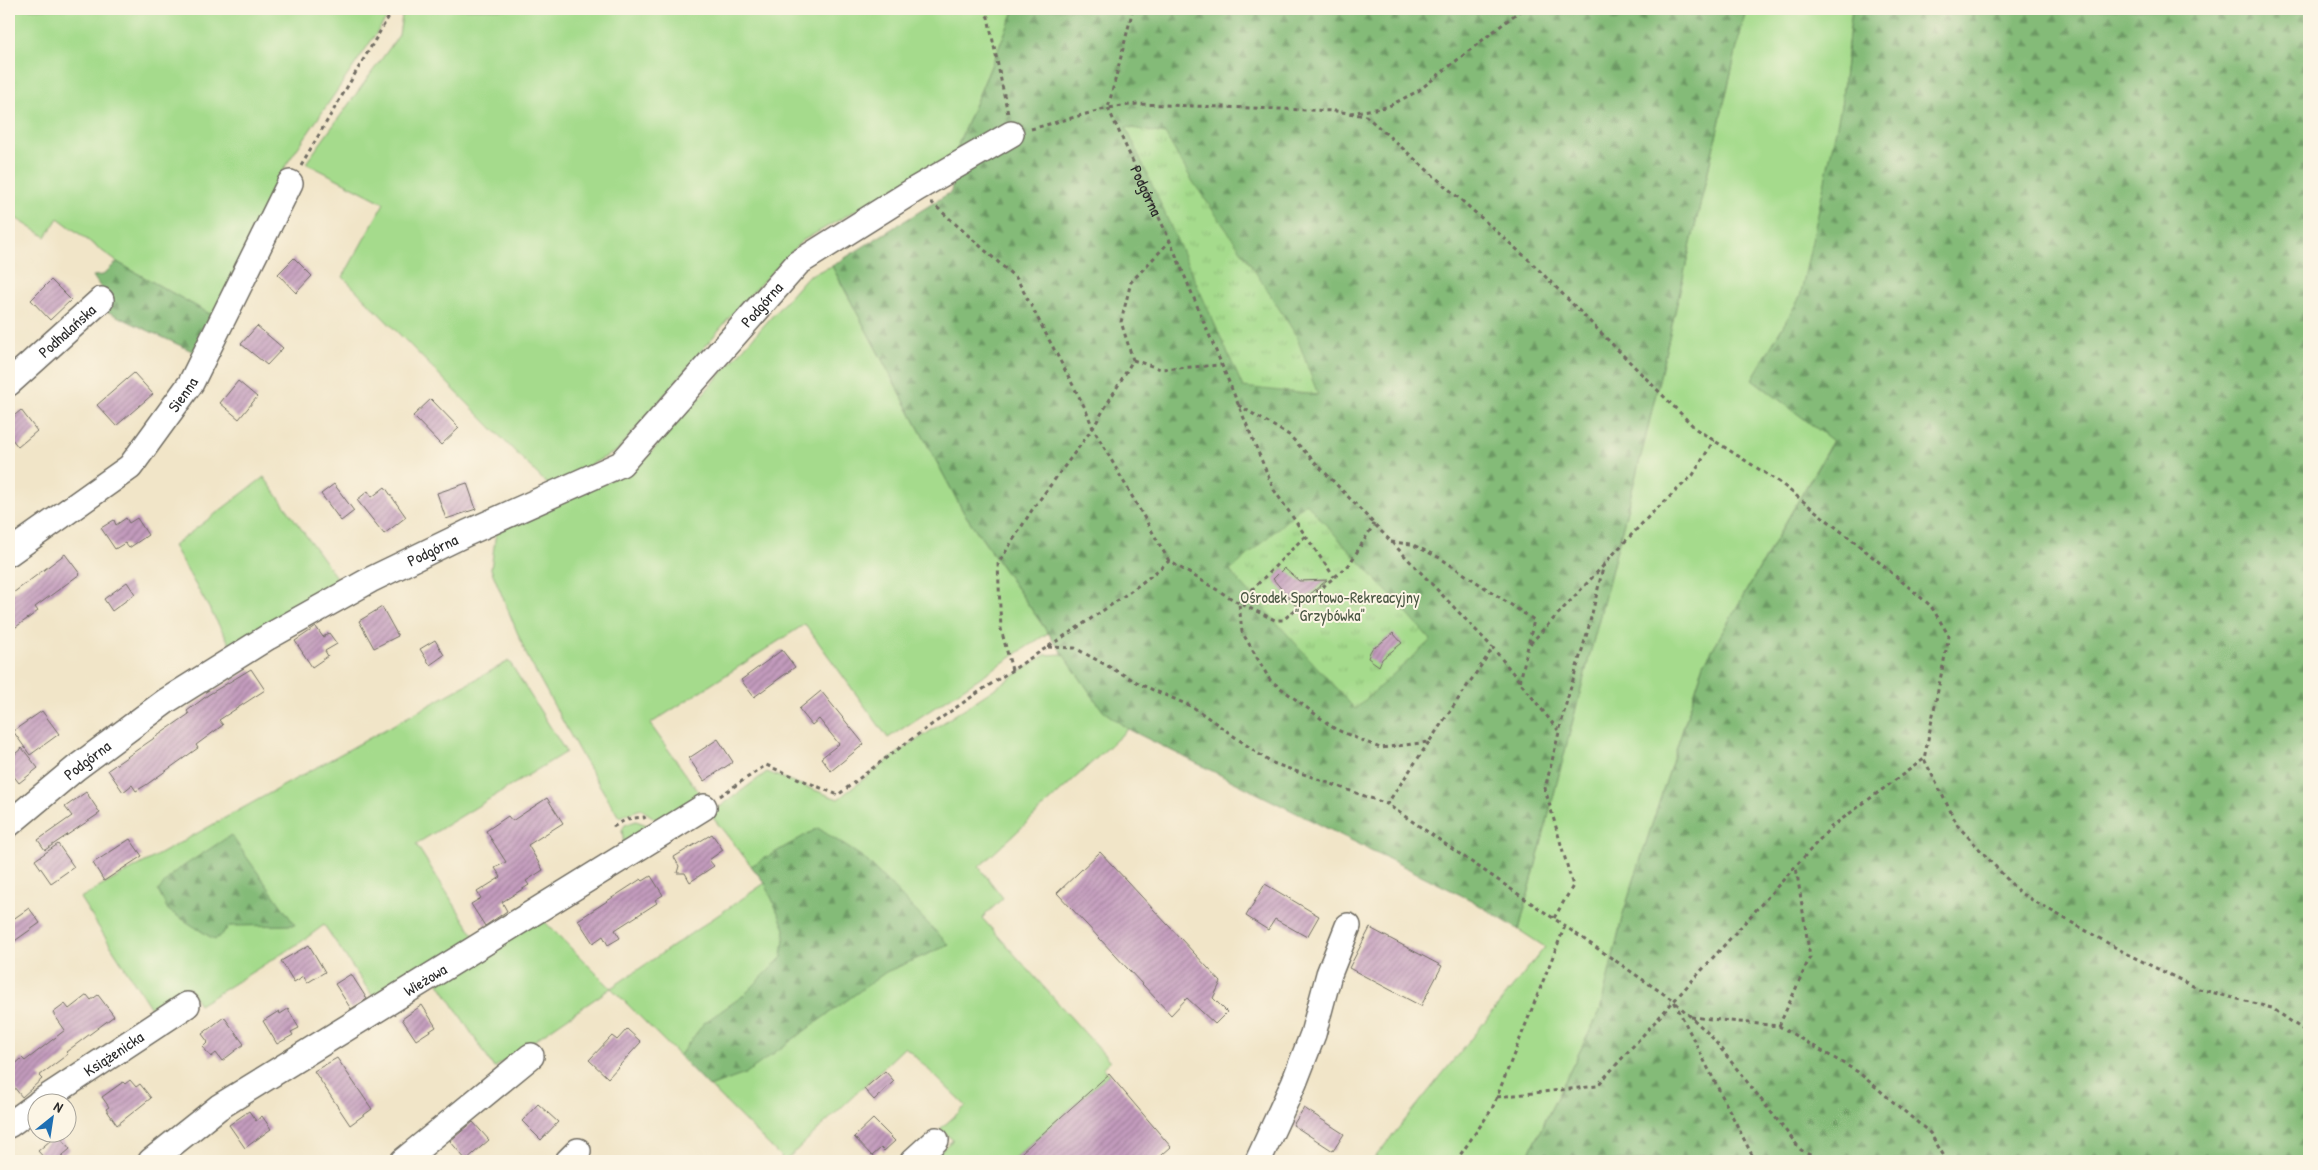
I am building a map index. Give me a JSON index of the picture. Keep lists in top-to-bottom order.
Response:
{
  "streets": {
    "street": [
      "Podgórna",
      "Podhalańska",
      "Sienna",
      "Wieżowa",
      "Książenicka"
    ]
  },
  "parks": ["Ośrodek Sportowo-Rekreacyjny \"Grzybówka\""],
  "north": "top right"
}
